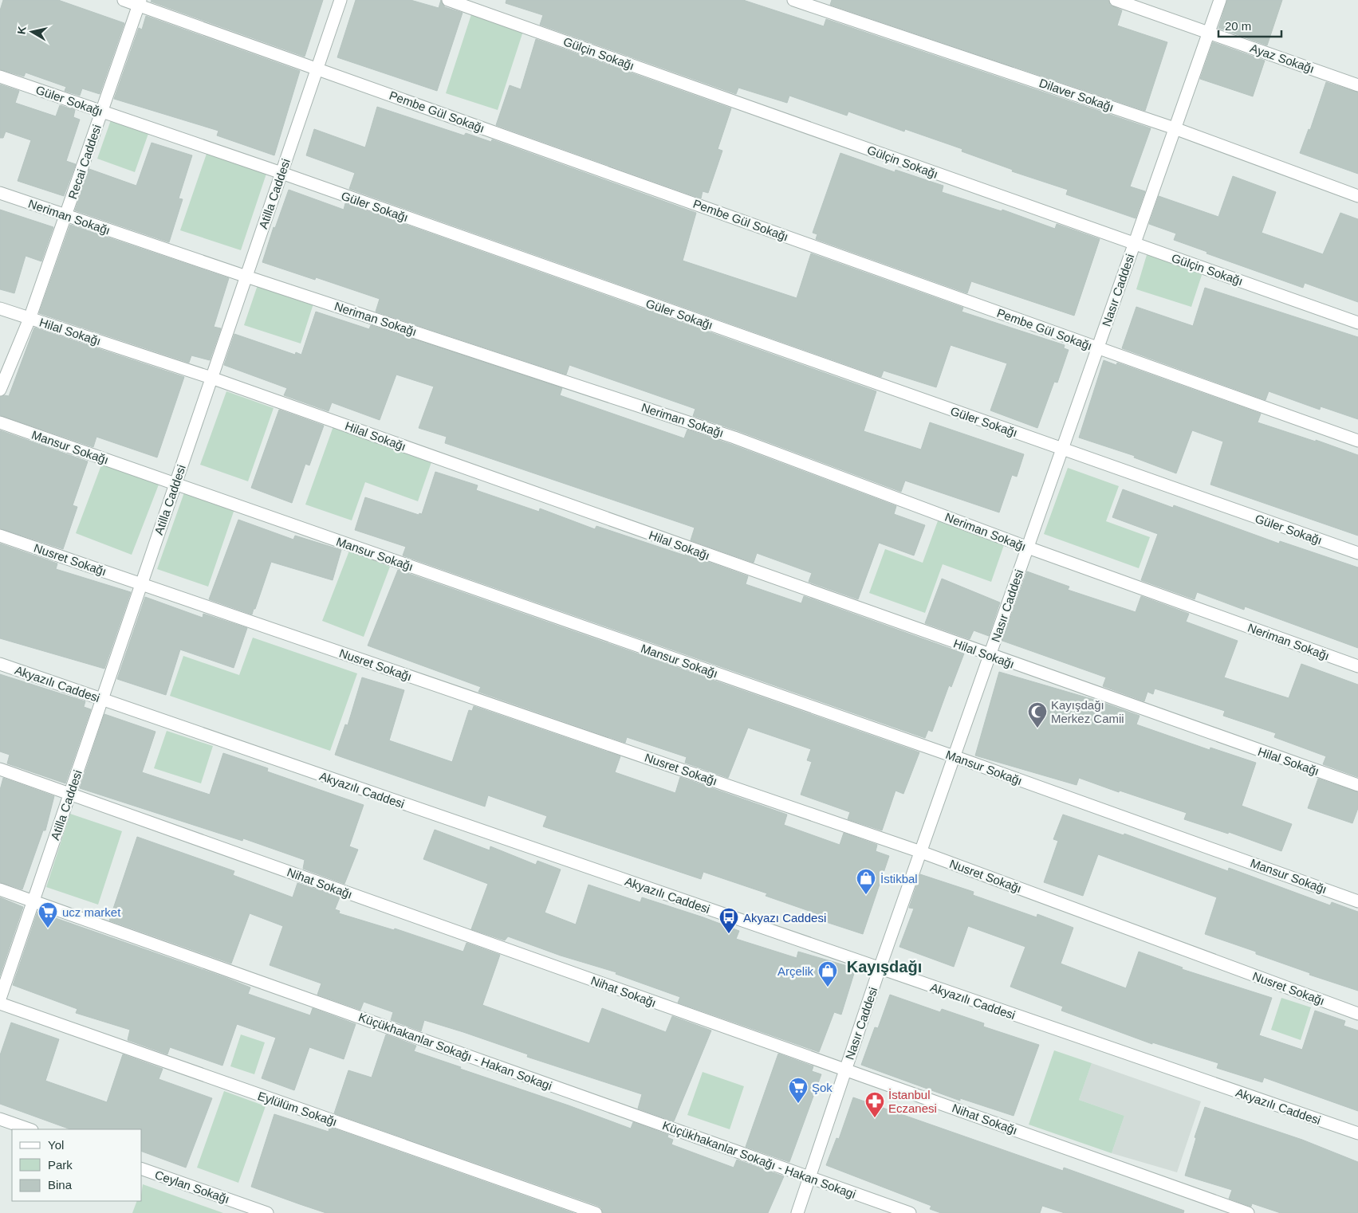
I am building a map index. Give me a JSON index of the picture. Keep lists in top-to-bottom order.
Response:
{
  "streets": {
    "street": [
      "Gülçin Sokağı",
      "Ayaz Sokağı",
      "Dilaver Sokağı",
      "Güler Sokağı",
      "Pembe Gül Sokağı",
      "Recai Caddesi",
      "Atilla Caddesi",
      "Neriman Sokağı",
      "Nasır Caddesi",
      "Hilal Sokağı",
      "Mansur Sokağı",
      "Nusret Sokağı",
      "Akyazılı Caddesi",
      "Nihat Sokağı",
      "Küçükhakanlar Sokağı - Hakan Sokagi",
      "Eylülüm Sokağı",
      "Ceylan Sokağı"
    ]
  },
  "crossings": [
    ["Gülçin Sokağı", "Nasır Caddesi"],
    ["Ayaz Sokağı", "Nasır Caddesi"],
    ["Dilaver Sokağı", "Nasır Caddesi"],
    ["Güler Sokağı", "Recai Caddesi"],
    ["Güler Sokağı", "Atilla Caddesi"],
    ["Güler Sokağı", "Nasır Caddesi"],
    ["Pembe Gül Sokağı", "Recai Caddesi"],
    ["Pembe Gül Sokağı", "Atilla Caddesi"],
    ["Pembe Gül Sokağı", "Nasır Caddesi"],
    ["Recai Caddesi", "Neriman Sokağı"],
    ["Recai Caddesi", "Hilal Sokağı"],
    ["Atilla Caddesi", "Neriman Sokağı"],
    ["Atilla Caddesi", "Hilal Sokağı"],
    ["Atilla Caddesi", "Mansur Sokağı"],
    ["Atilla Caddesi", "Nusret Sokağı"],
    ["Atilla Caddesi", "Akyazılı Caddesi"],
    ["Atilla Caddesi", "Nihat Sokağı"],
    ["Atilla Caddesi", "Küçükhakanlar Sokağı - Hakan Sokagi"],
    ["Neriman Sokağı", "Nasır Caddesi"],
    ["Nasır Caddesi", "Hilal Sokağı"],
    ["Nasır Caddesi", "Mansur Sokağı"],
    ["Nasır Caddesi", "Nusret Sokağı"],
    ["Nasır Caddesi", "Akyazılı Caddesi"],
    ["Nasır Caddesi", "Nihat Sokağı"],
    ["Nasır Caddesi", "Küçükhakanlar Sokağı - Hakan Sokagi"]
  ],
  "districts": ["Kayışdağı"],
  "places": {
    "mosque": ["Kayışdağı Merkez Camii"],
    "shop": ["İstikbal", "Arçelik"],
    "supermarket": ["ucz market", "Şok"],
    "bus stop": ["Akyazı Caddesi"],
    "pharmacy": ["İstanbul Eczanesi"]
  },
  "legend": ["Yol", "Park", "Bina"],
  "scale_bar": "20 m",
  "north": "left"
}
